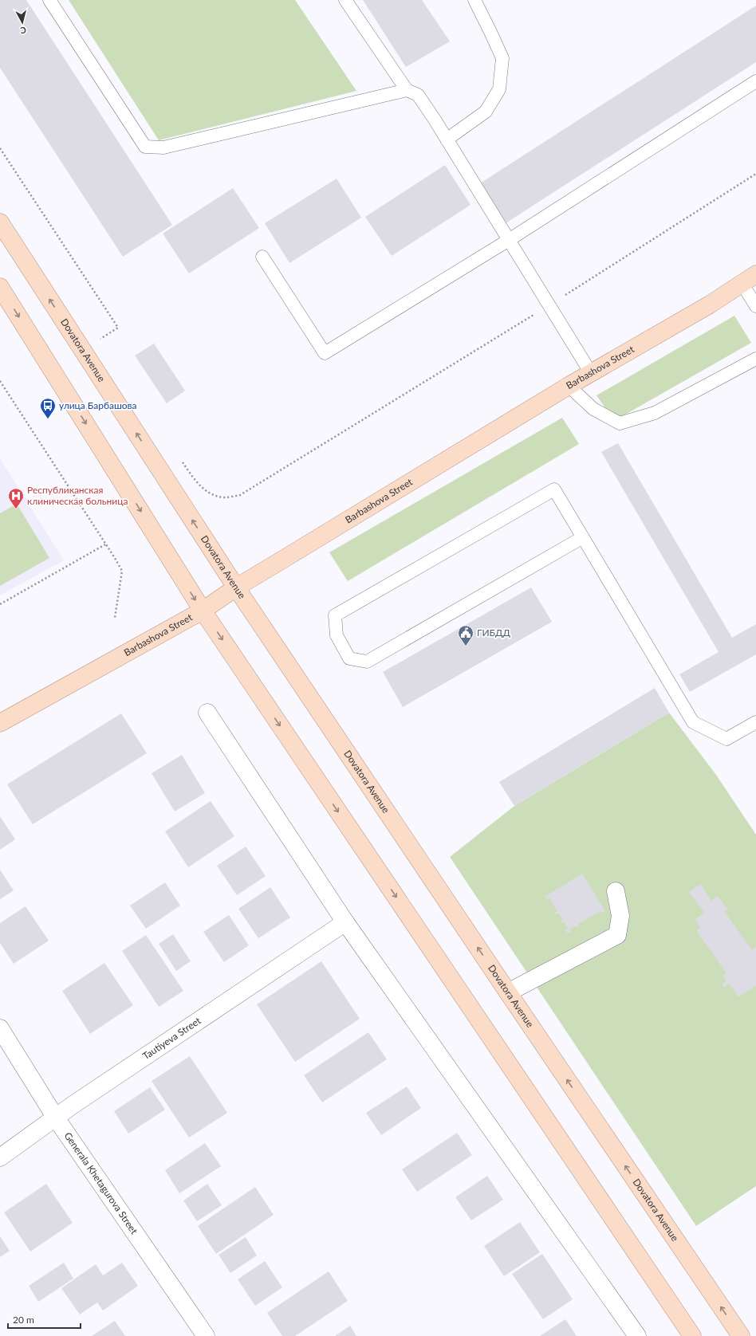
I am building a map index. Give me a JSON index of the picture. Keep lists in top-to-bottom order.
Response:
{
  "streets": {
    "main road": ["Dovatora Avenue", "Barbashova Street"],
    "street": ["Tautiyeva Street", "Generala Khetagurova Street"]
  },
  "crossings": [
    ["Dovatora Avenue", "Barbashova Street"],
    ["Tautiyeva Street", "Generala Khetagurova Street"]
  ],
  "places": {
    "bus stop": ["улица Барбашова"],
    "hospital": ["Республиканская клиническая больница"],
    "public building": ["ГИБДД"]
  },
  "scale_bar": "20 m",
  "north": "bottom"
}
